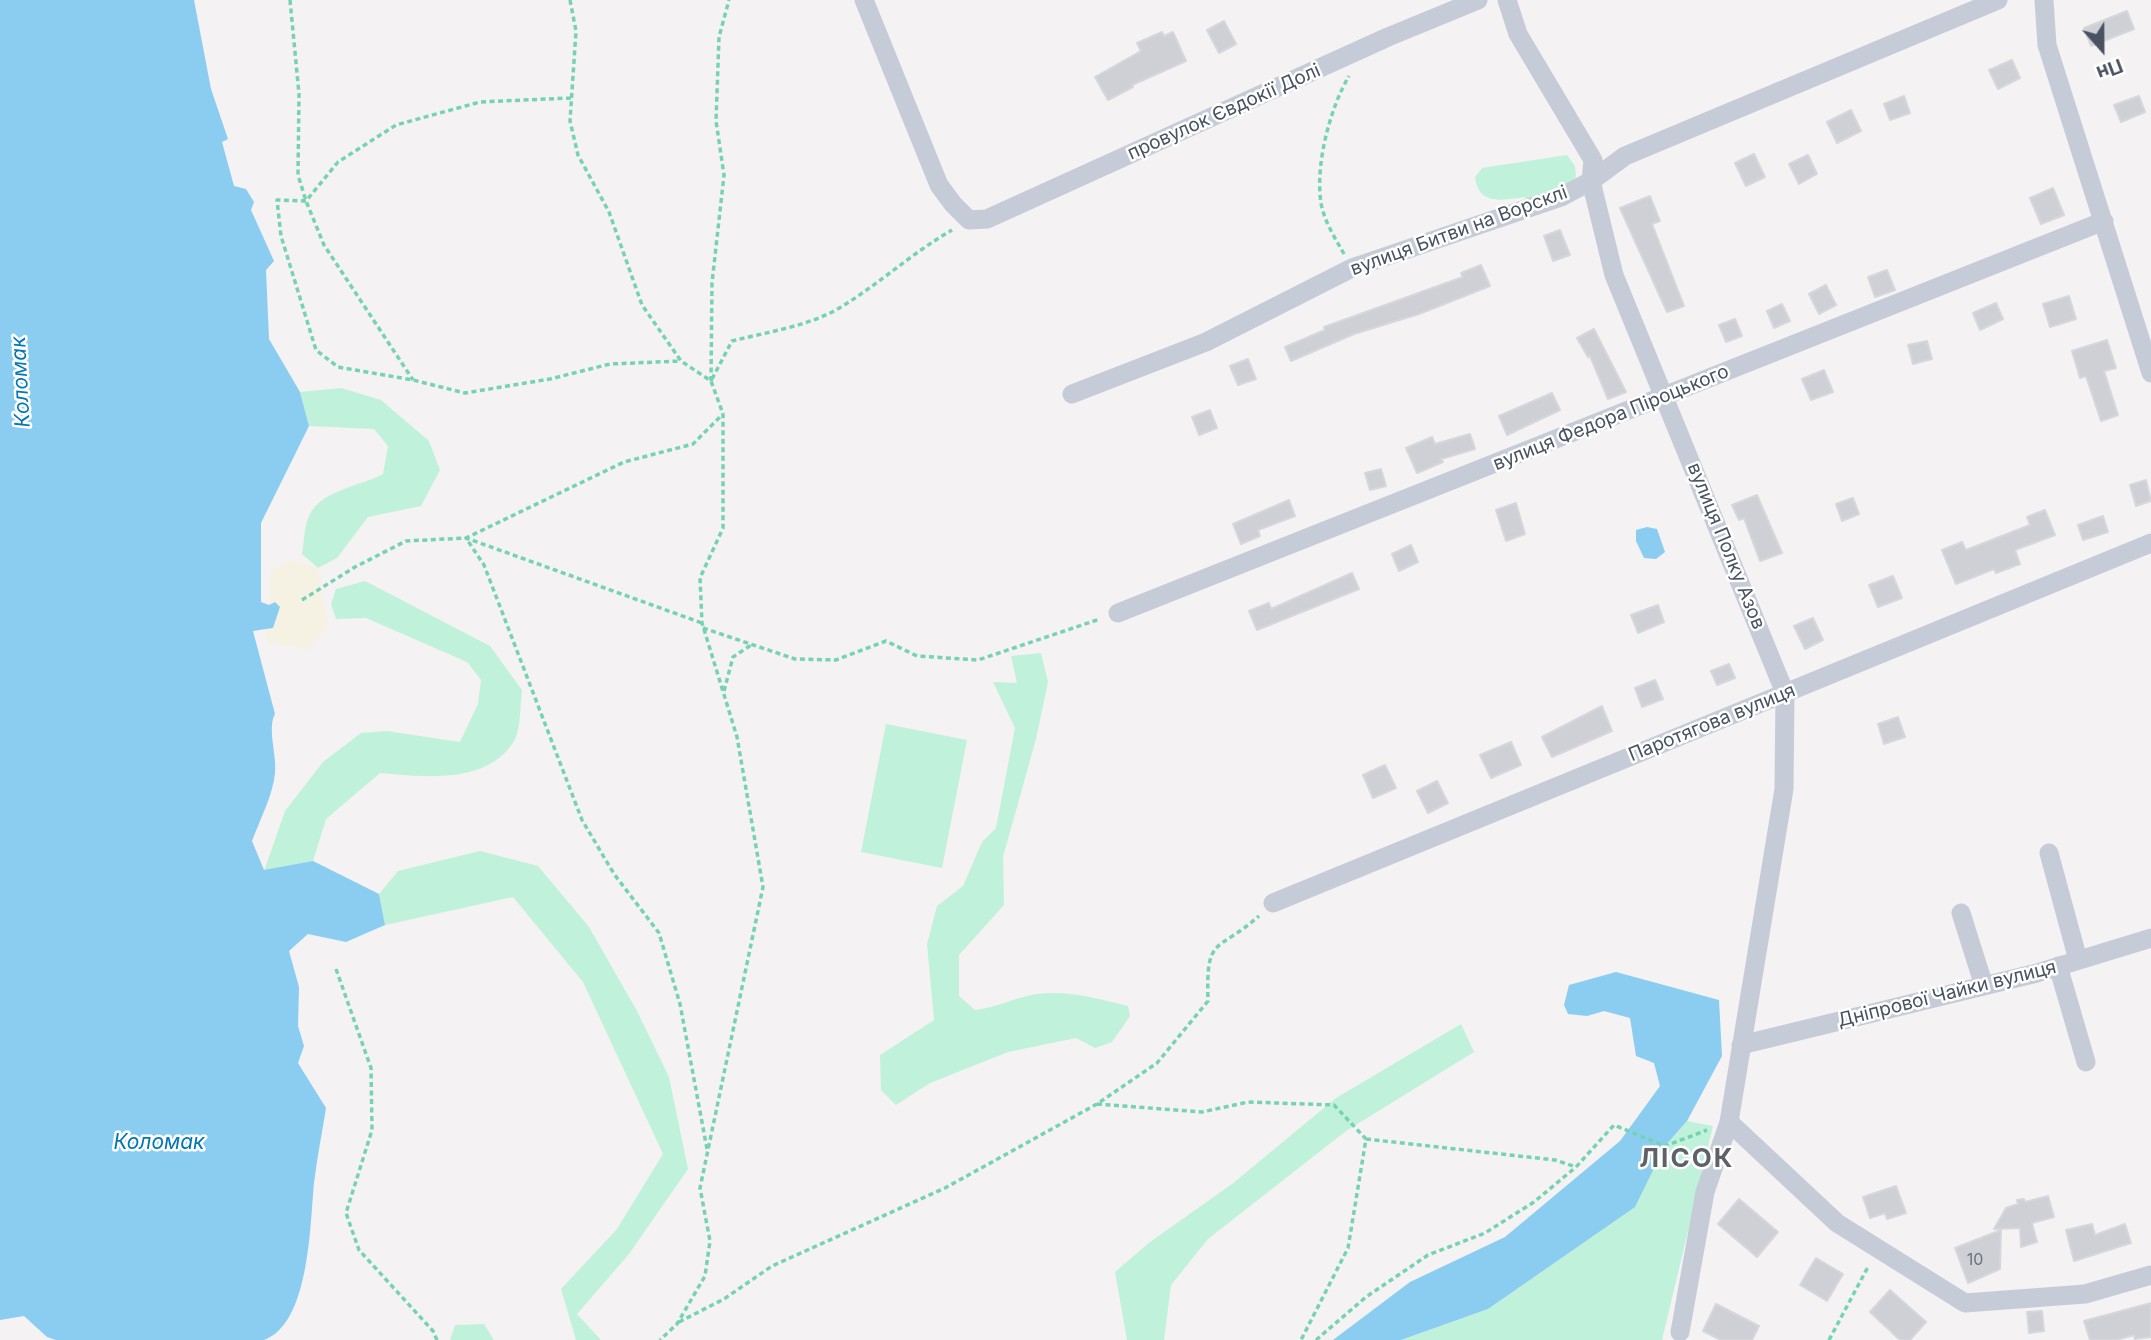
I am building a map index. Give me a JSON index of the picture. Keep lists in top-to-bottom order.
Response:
{
  "streets": {
    "street": [
      "провулок Євдокії Долі",
      "вулиця Битви на Ворсклі",
      "вулиця Федора Піроцького",
      "вулиця Полку Азов",
      "Паротягова вулиця",
      "Дніпрової Чайки вулиця"
    ]
  },
  "crossings": [
    ["вулиця Битви на Ворсклі", "вулиця Полку Азов"],
    ["вулиця Федора Піроцького", "вулиця Полку Азов"],
    ["вулиця Полку Азов", "Паротягова вулиця"],
    ["вулиця Полку Азов", "Дніпрової Чайки вулиця"]
  ],
  "districts": ["ЛІСОК"],
  "water": ["Коломак"],
  "house_numbers": ["10"],
  "north": "bottom"
}
